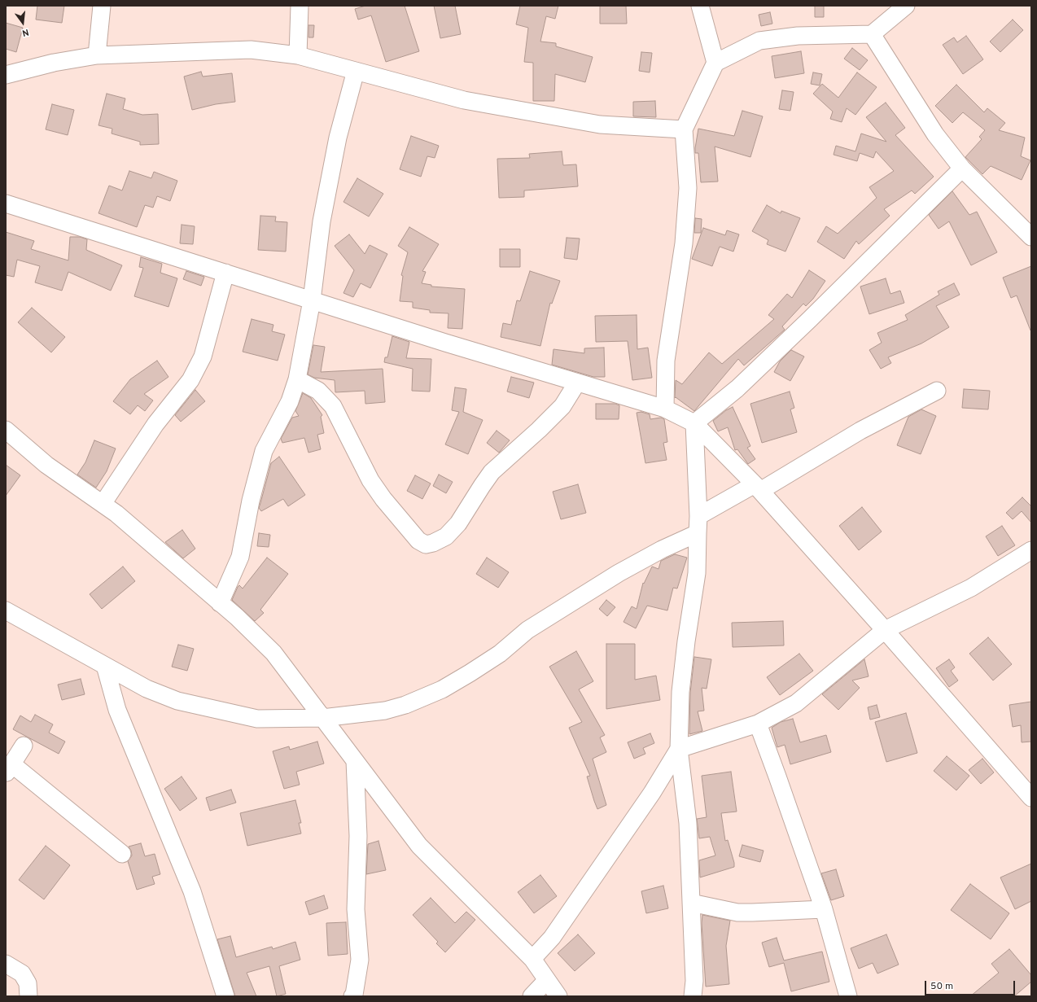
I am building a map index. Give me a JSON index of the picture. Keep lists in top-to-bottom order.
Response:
{
  "scale_bar": "50 m",
  "north": "bottom"
}
